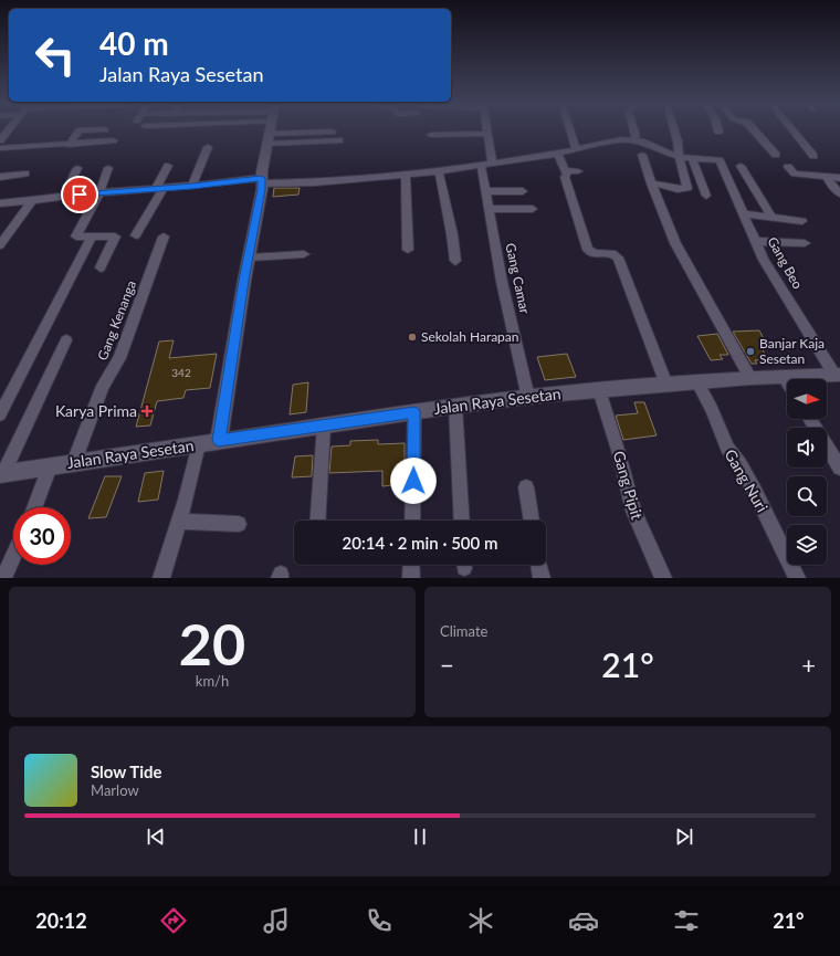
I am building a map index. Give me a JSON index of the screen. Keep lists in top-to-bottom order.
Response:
{
  "streets": {
    "main road": ["Jalan Raya Sesetan"],
    "street": [
      "Gang Beo",
      "Gang Camar",
      "Gang Kenanga",
      "Gang Nuri",
      "Gang Pipit"
    ]
  },
  "crossings": [
    ["Gang Beo", "Jalan Raya Sesetan"],
    ["Gang Camar", "Jalan Raya Sesetan"],
    ["Gang Kenanga", "Jalan Raya Sesetan"],
    ["Jalan Raya Sesetan", "Gang Nuri"],
    ["Jalan Raya Sesetan", "Gang Pipit"]
  ],
  "places": {
    "other": ["Sekolah Harapan", "Banjar Kaja Sesetan"],
    "health": ["Karya Prima"]
  },
  "house_numbers": ["342"],
  "north": "right",
  "page": {
    "turn": ["40 m", "Jalan Raya Sesetan"],
    "limit": "30",
    "trip": "20:14 · 2 min · 500 m",
    "tile": [
      ["20", "km/h"],
      "Climate"
    ],
    "heat": ["−", "21°", "+"],
    "song": ["Slow Tide", "Marlow"],
    "tabs": ["20:12", "21°"]
  }
}
